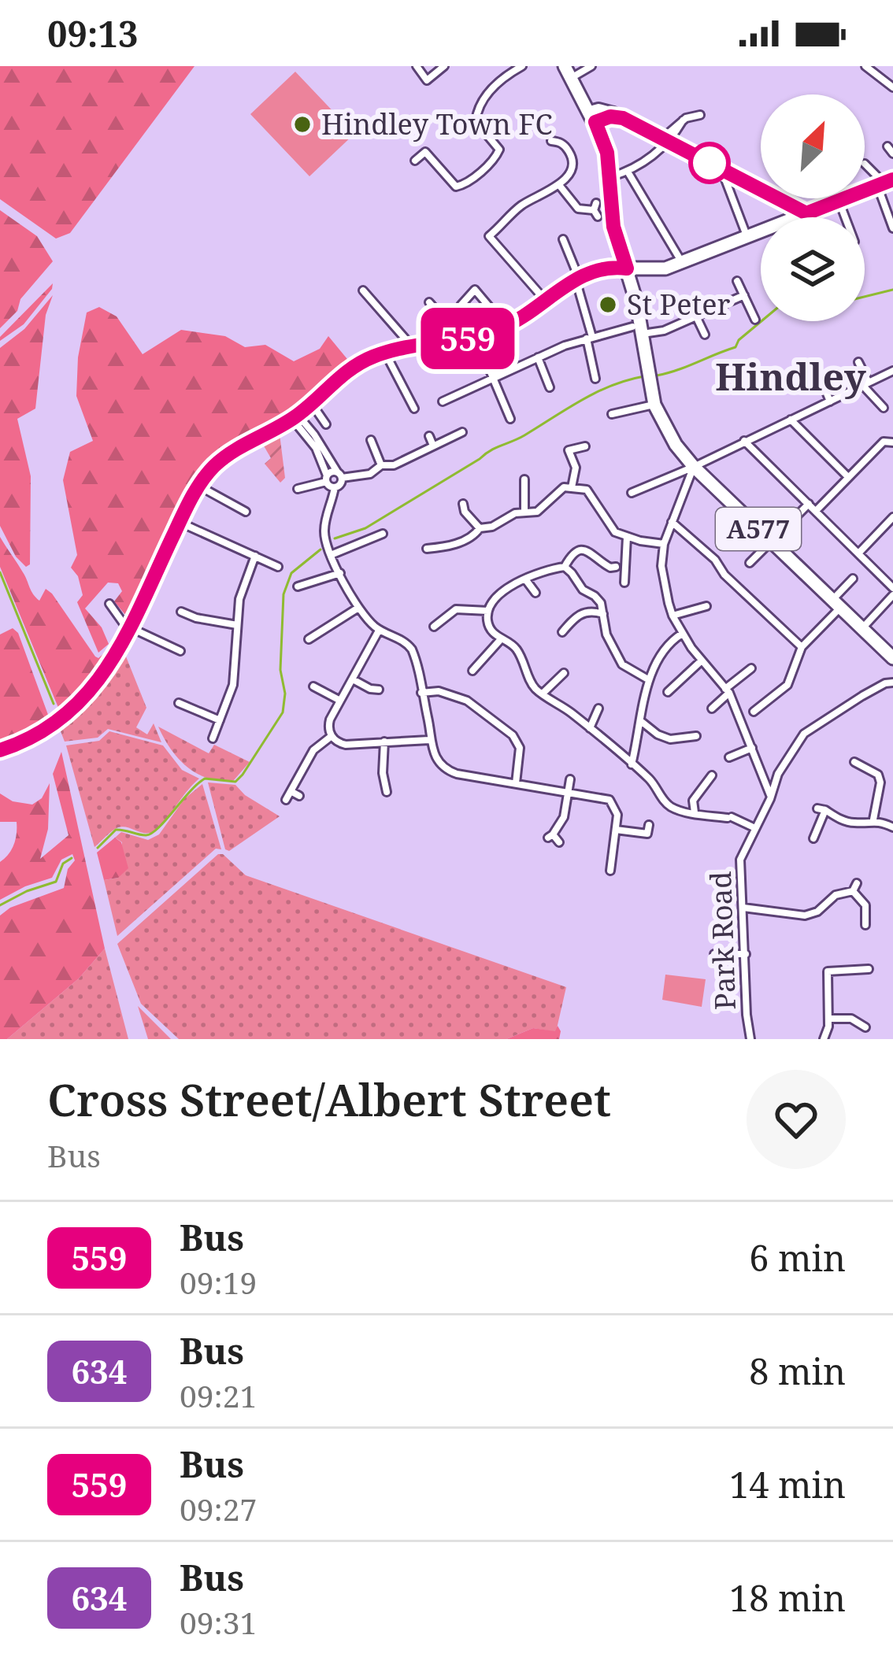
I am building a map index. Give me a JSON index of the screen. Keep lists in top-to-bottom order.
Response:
{
  "streets": {
    "highway": ["A577"],
    "street": ["Park Road"]
  },
  "districts": ["Hindley"],
  "places": ["Hindley Town FC", "St Peter"],
  "lines": ["bus line 559"],
  "north": "top right",
  "page": {
    "status": "09:13",
    "on_map": "559",
    "heading": ["Cross Street/Albert Street", "Bus"],
    "list": [
      {
        "mark": "559",
        "name": "Bus",
        "note": "09:19",
        "value": "6 min"
      },
      {
        "mark": "634",
        "name": "Bus",
        "note": "09:21",
        "value": "8 min"
      },
      {
        "mark": "559",
        "name": "Bus",
        "note": "09:27",
        "value": "14 min"
      },
      {
        "mark": "634",
        "name": "Bus",
        "note": "09:31",
        "value": "18 min"
      }
    ]
  }
}
